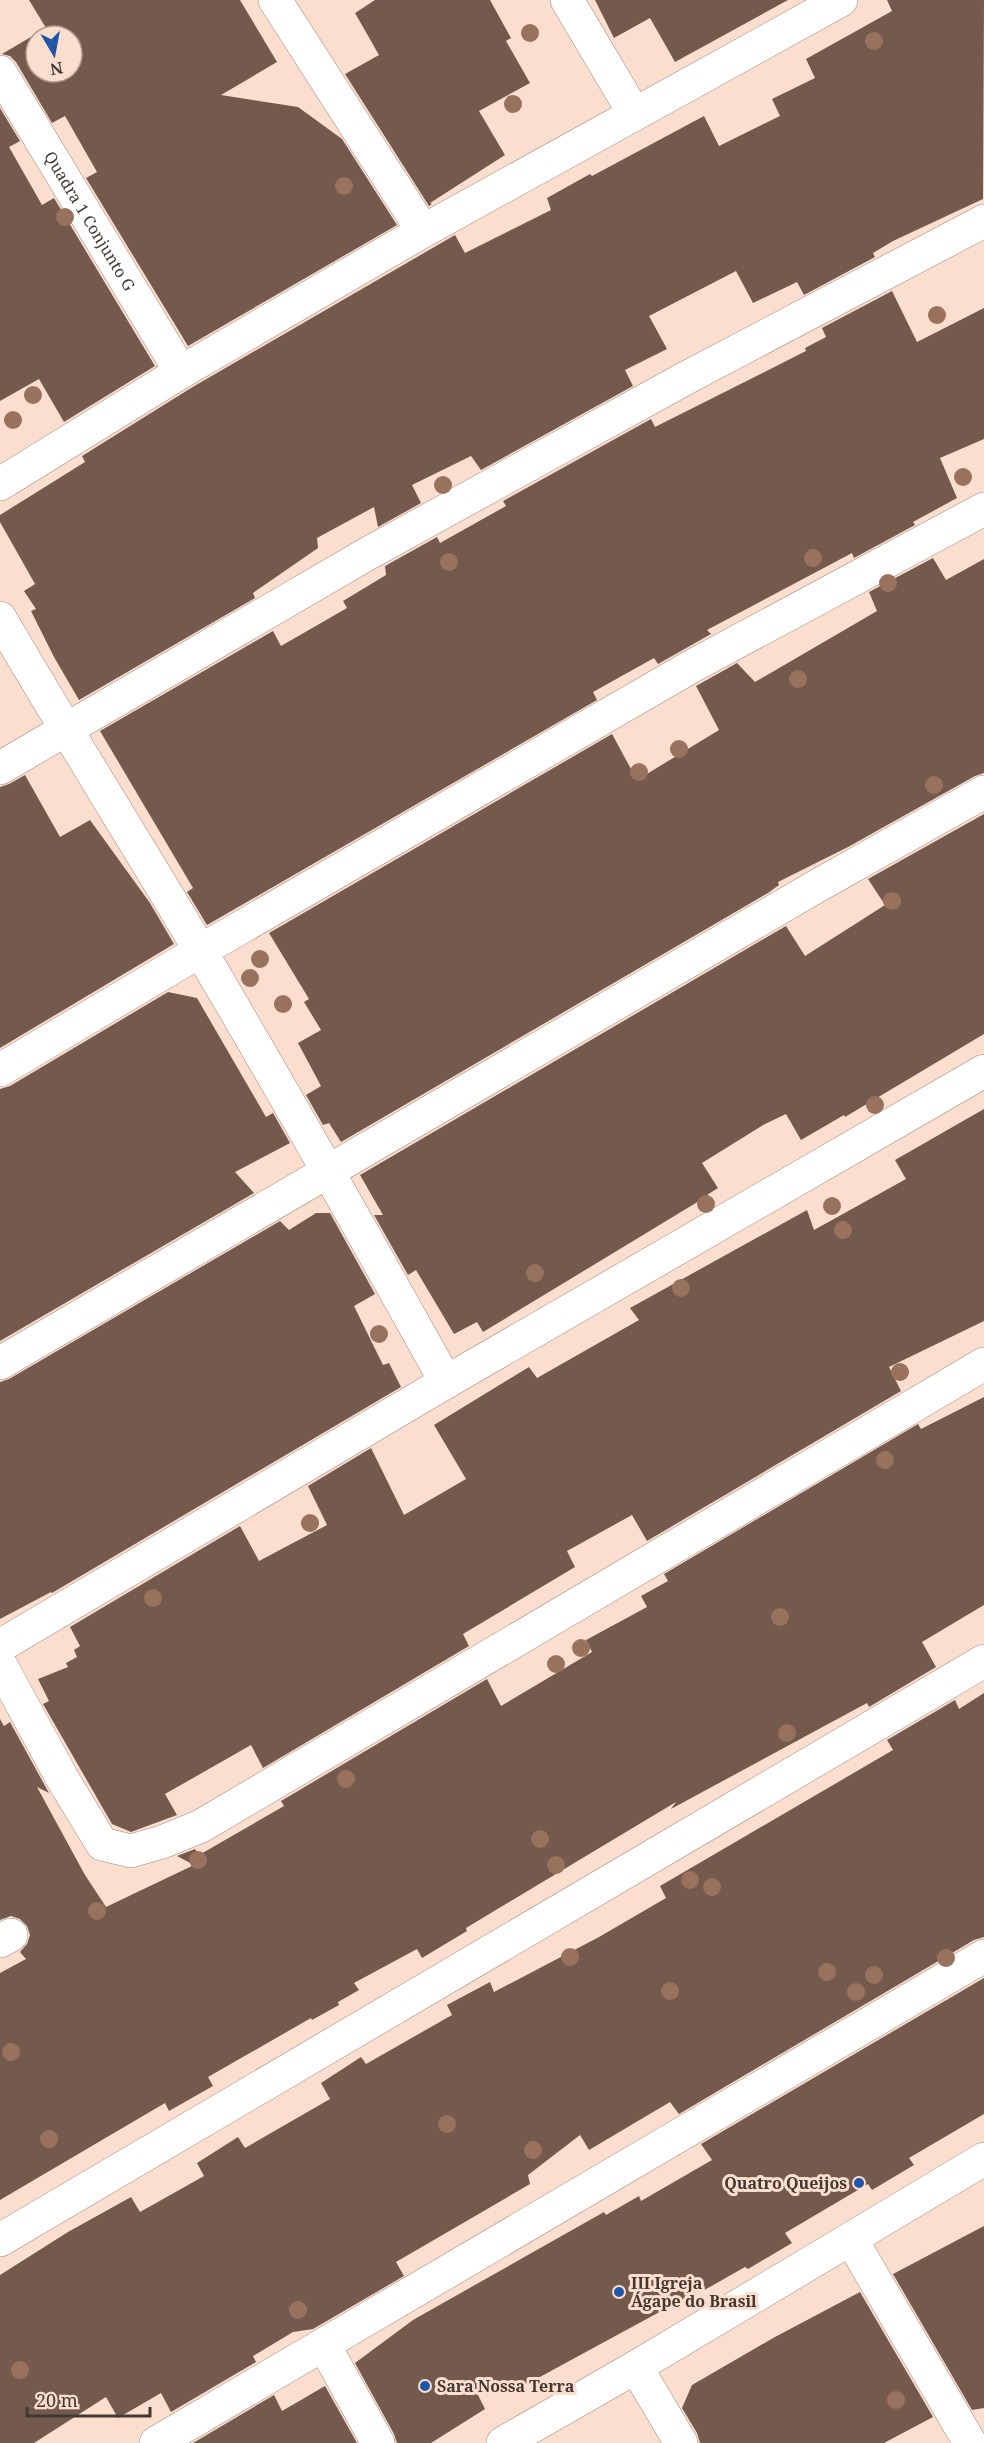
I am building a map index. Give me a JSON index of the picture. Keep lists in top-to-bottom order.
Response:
{
  "streets": {
    "street": ["Quadra 1 Conjunto G"]
  },
  "places": ["Quatro Queijos", "III Igreja Ágape do Brasil", "Sara Nossa Terra"],
  "scale_bar": "20 m",
  "north": "bottom"
}
